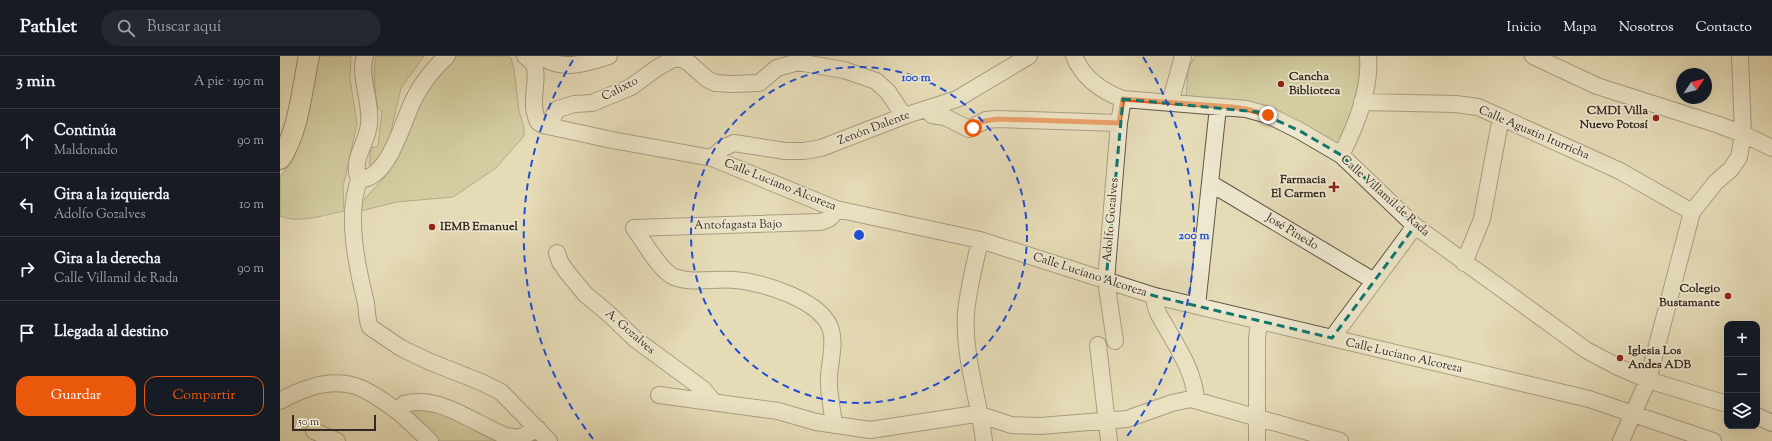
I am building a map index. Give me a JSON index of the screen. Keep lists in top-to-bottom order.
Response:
{
  "streets": {
    "street": [
      "Calixto",
      "Zenón Dalente",
      "Calle Agustin Iturricha",
      "Calle Luciano Alcoreza",
      "Calle Villamil de Rada",
      "Adolfo Gozalves",
      "Antofagasta Bajo",
      "José Pinedo",
      "A. Gozalves"
    ]
  },
  "crossings": [
    ["Calixto", "Zenón Dalente"],
    ["Calixto", "Calle Luciano Alcoreza"],
    ["Zenón Dalente", "Calle Luciano Alcoreza"],
    ["Calle Luciano Alcoreza", "Adolfo Gozalves"],
    ["Calle Luciano Alcoreza", "Antofagasta Bajo"],
    ["Calle Villamil de Rada", "Adolfo Gozalves"]
  ],
  "places": {
    "other": [
      "Cancha Biblioteca",
      "CMDI Villa Nuevo Potosí",
      "IEMB Emanuel",
      "Colegio Bustamante",
      "Iglesia Los Andes ADB"
    ],
    "health": ["Farmacia El Carmen"]
  },
  "scale_bar": "50 m",
  "north": "top right",
  "page": {
    "header": "Pathlet",
    "search": "Buscar aquí",
    "nav": [
      "Inicio",
      "Mapa",
      "Nosotros",
      "Contacto"
    ],
    "heading": ["3 min", "A pie · 190 m"],
    "list": [
      ["Continúa", "Maldonado", "90 m"],
      ["Gira a la izquierda", "Adolfo Gozalves", "10 m"],
      ["Gira a la derecha", "Calle Villamil de Rada", "90 m"],
      "Llegada al destino"
    ],
    "map_buttons": ["+", "−"],
    "buttons": ["Guardar", "Compartir"],
    "scale": "50 m"
  },
  "rings": ["100 m", "200 m"]
}
